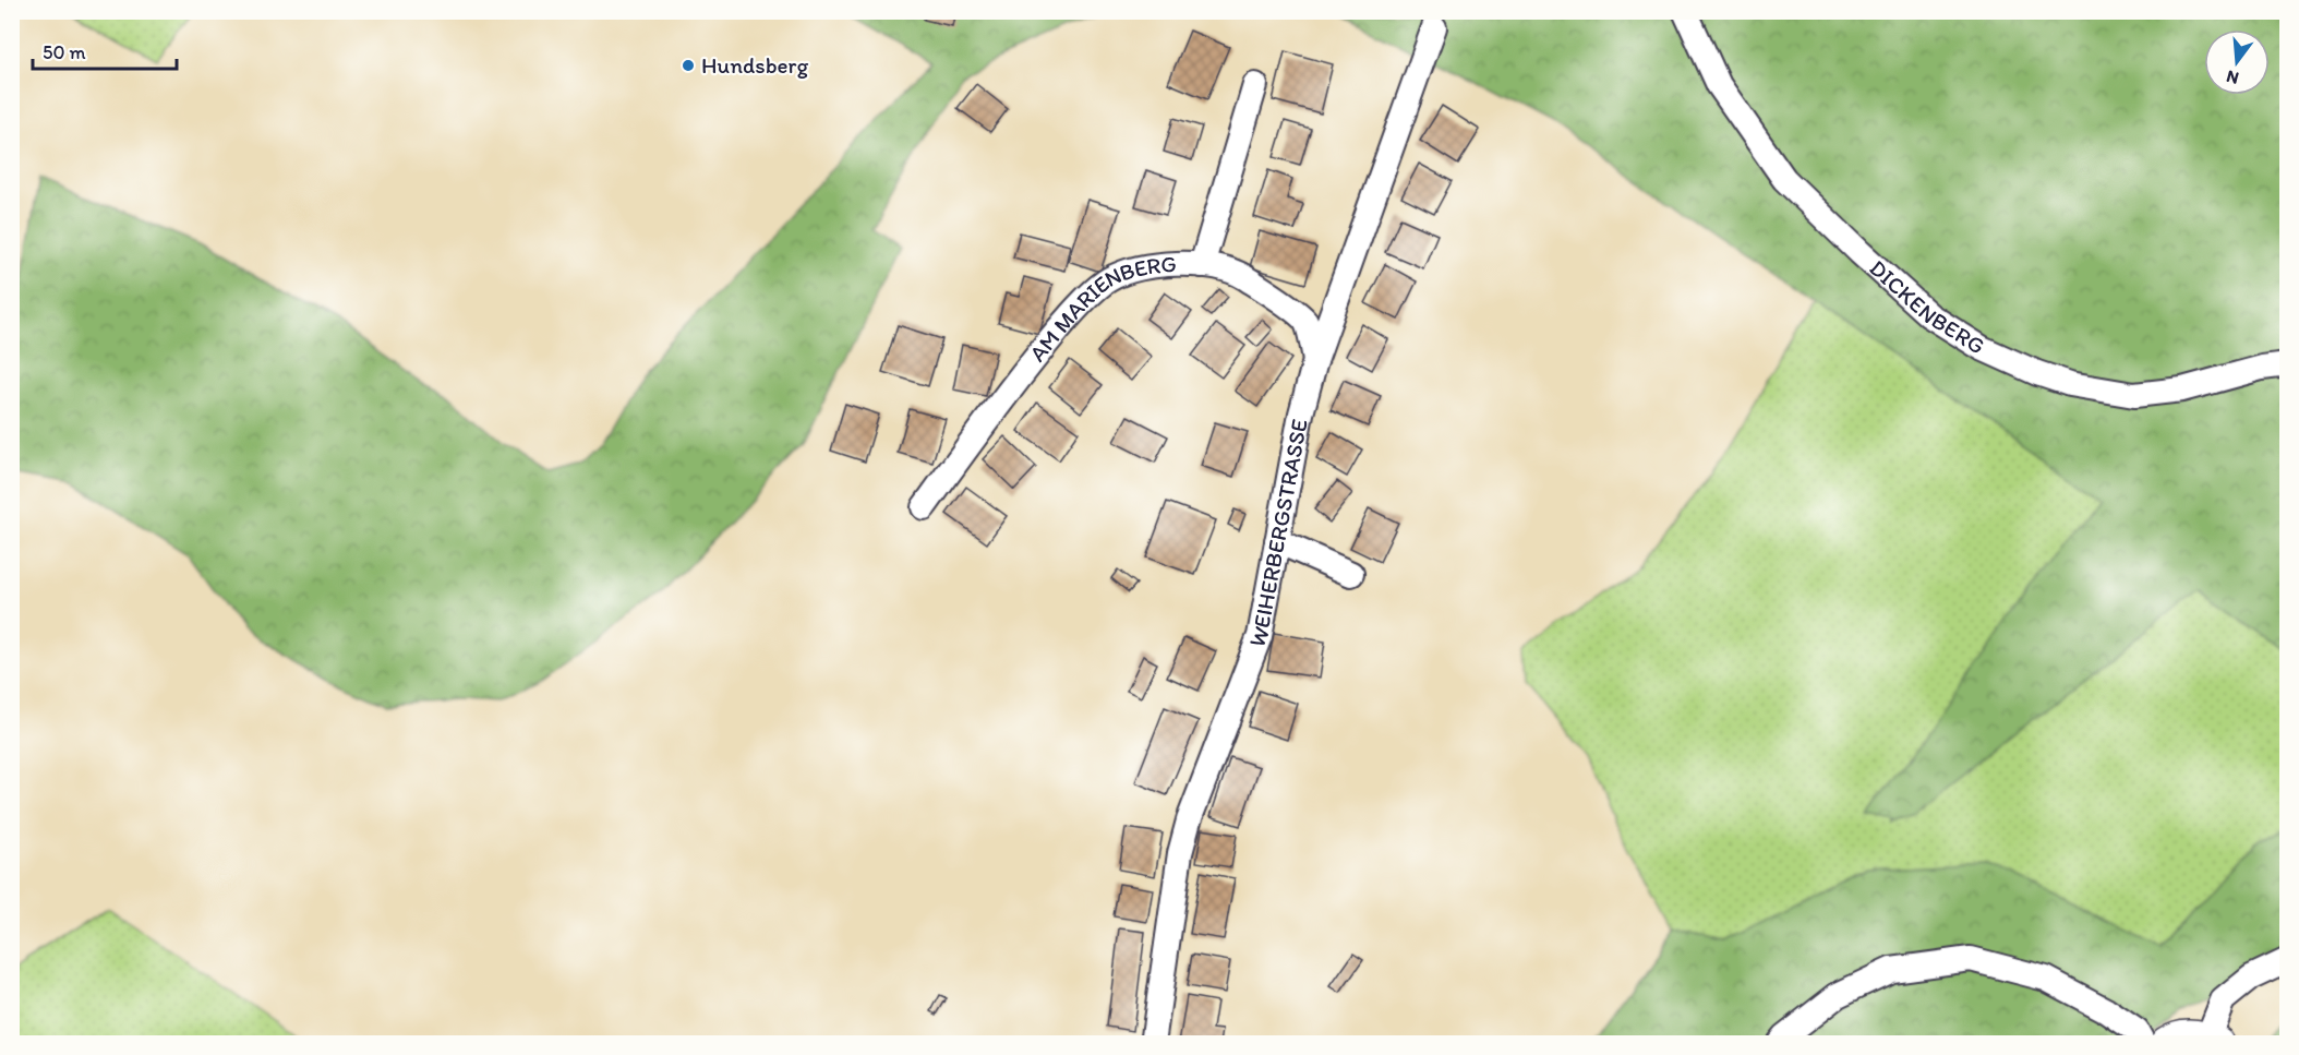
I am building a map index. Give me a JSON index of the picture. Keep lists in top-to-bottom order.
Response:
{
  "streets": {
    "street": ["DICKENBERG", "AM MARIENBERG", "WEIHERBERGSTRASSE"]
  },
  "crossings": [
    ["AM MARIENBERG", "WEIHERBERGSTRASSE"]
  ],
  "places": ["Hundsberg"],
  "scale_bar": "50 m",
  "north": "bottom"
}
